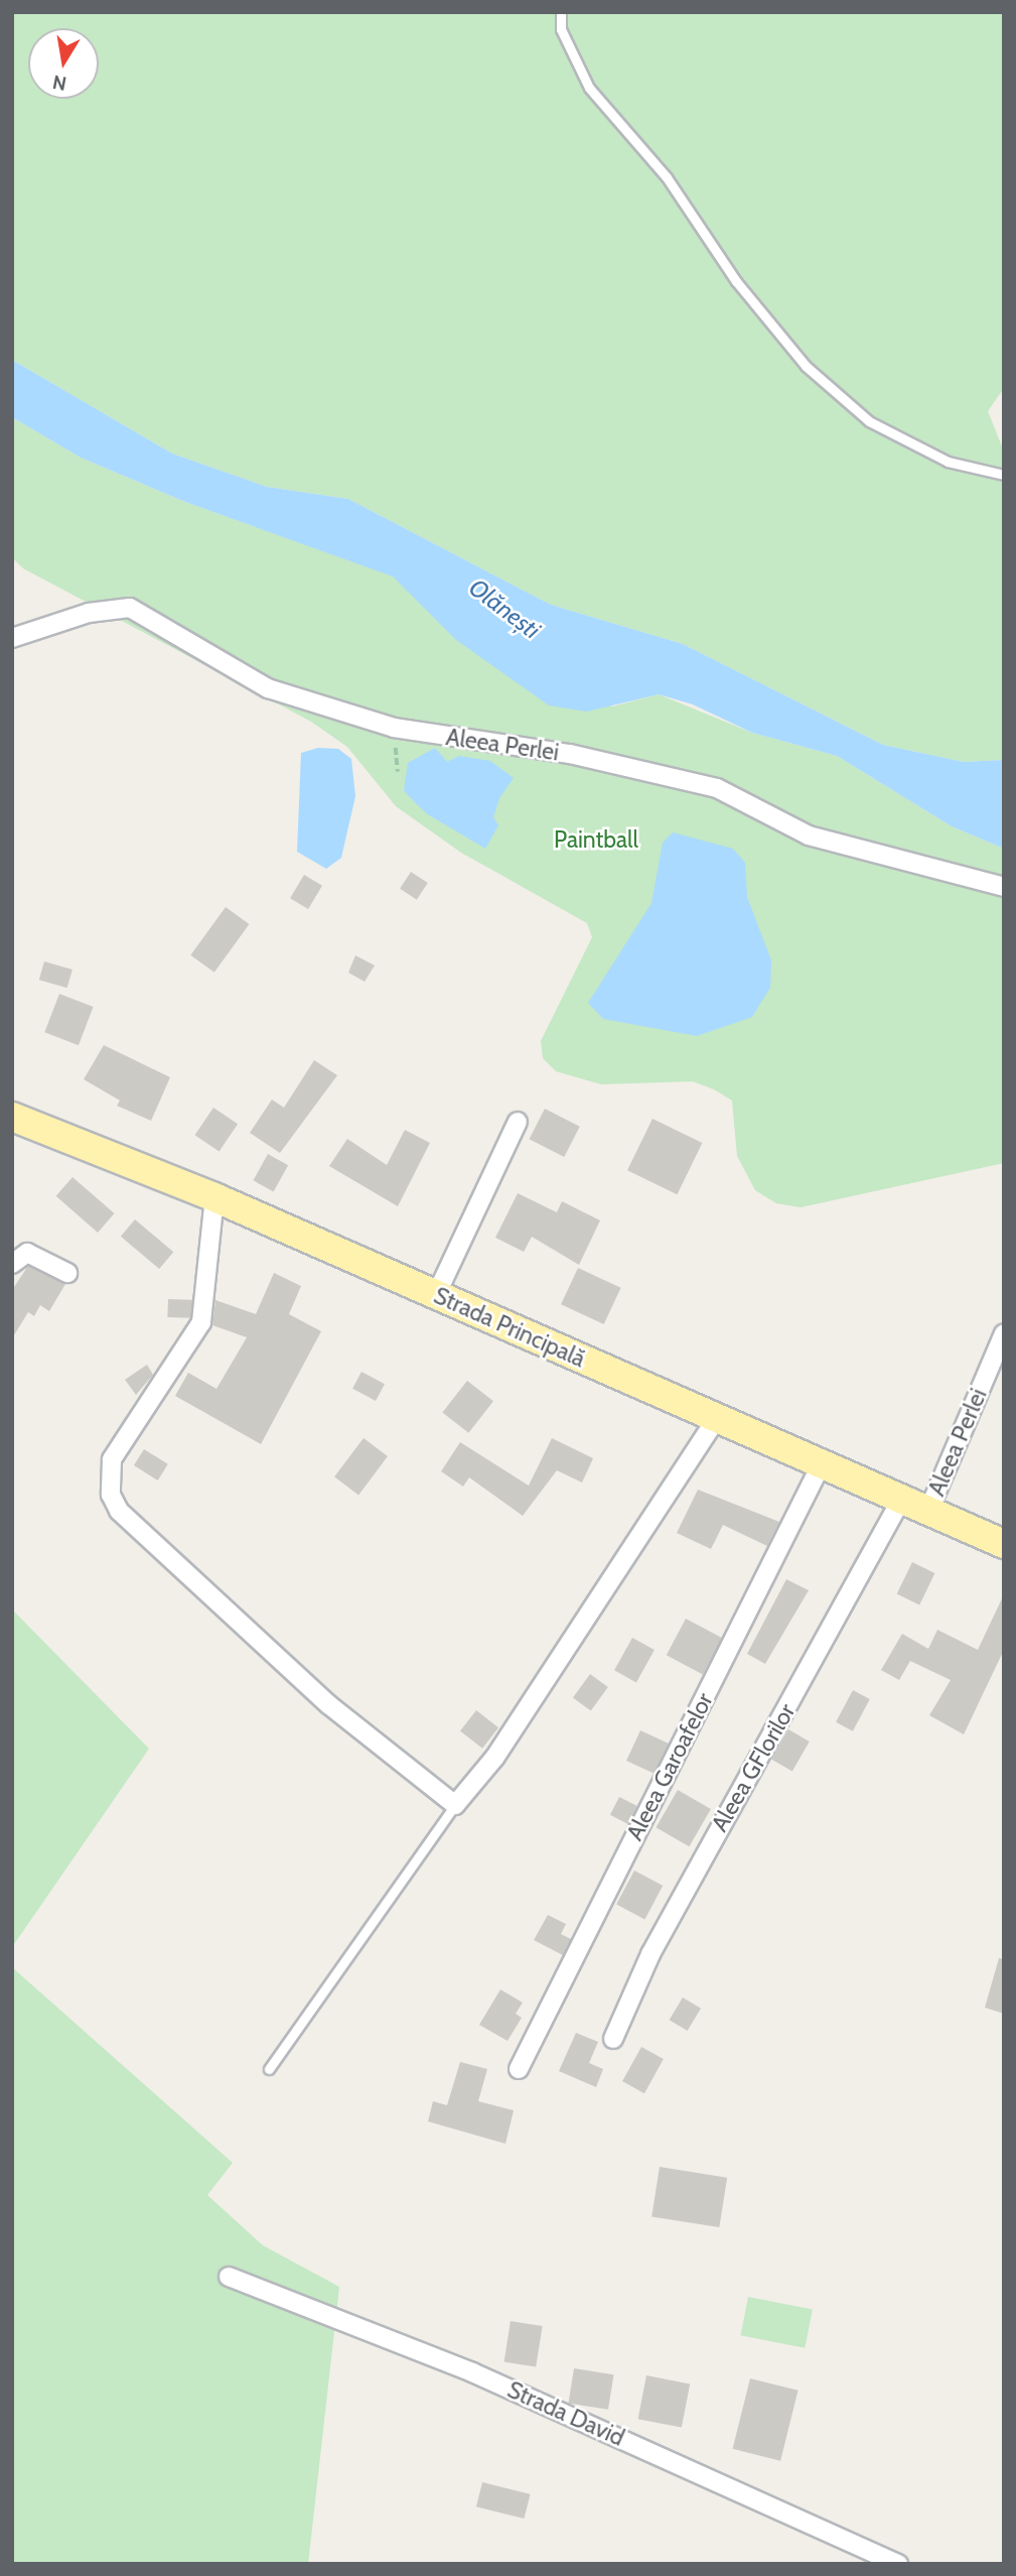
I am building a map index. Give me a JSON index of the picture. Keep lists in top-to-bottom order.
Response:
{
  "streets": {
    "main road": ["Strada Principală"],
    "street": [
      "Aleea Perlei",
      "Aleea Garoafelor",
      "Aleea GFlorilor",
      "Strada David"
    ]
  },
  "crossings": [
    ["Aleea Perlei", "Strada Principală"],
    ["Strada Principală", "Aleea Garoafelor"],
    ["Strada Principală", "Aleea GFlorilor"]
  ],
  "water": ["Olănești"],
  "parks": ["Paintball"],
  "north": "bottom"
}
